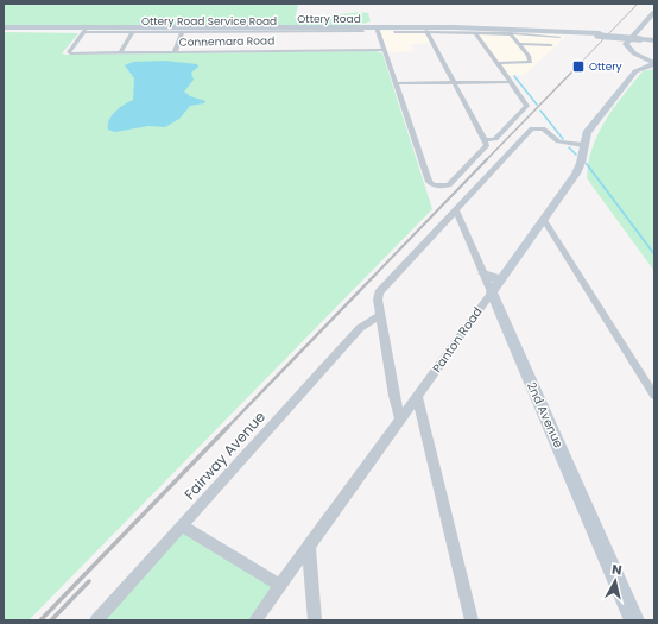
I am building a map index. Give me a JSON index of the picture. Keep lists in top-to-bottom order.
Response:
{
  "streets": {
    "main road": ["Ottery Road", "Panton Road", "2nd Avenue"],
    "street": ["Ottery Road Service Road", "Connemara Road", "Fairway Avenue"]
  },
  "crossings": [
    ["Ottery Road", "Ottery Road Service Road"],
    ["Ottery Road", "Connemara Road"],
    ["Ottery Road Service Road", "Connemara Road"],
    ["Panton Road", "2nd Avenue"]
  ],
  "places": {
    "transit": ["Ottery"]
  },
  "north": "top"
}
